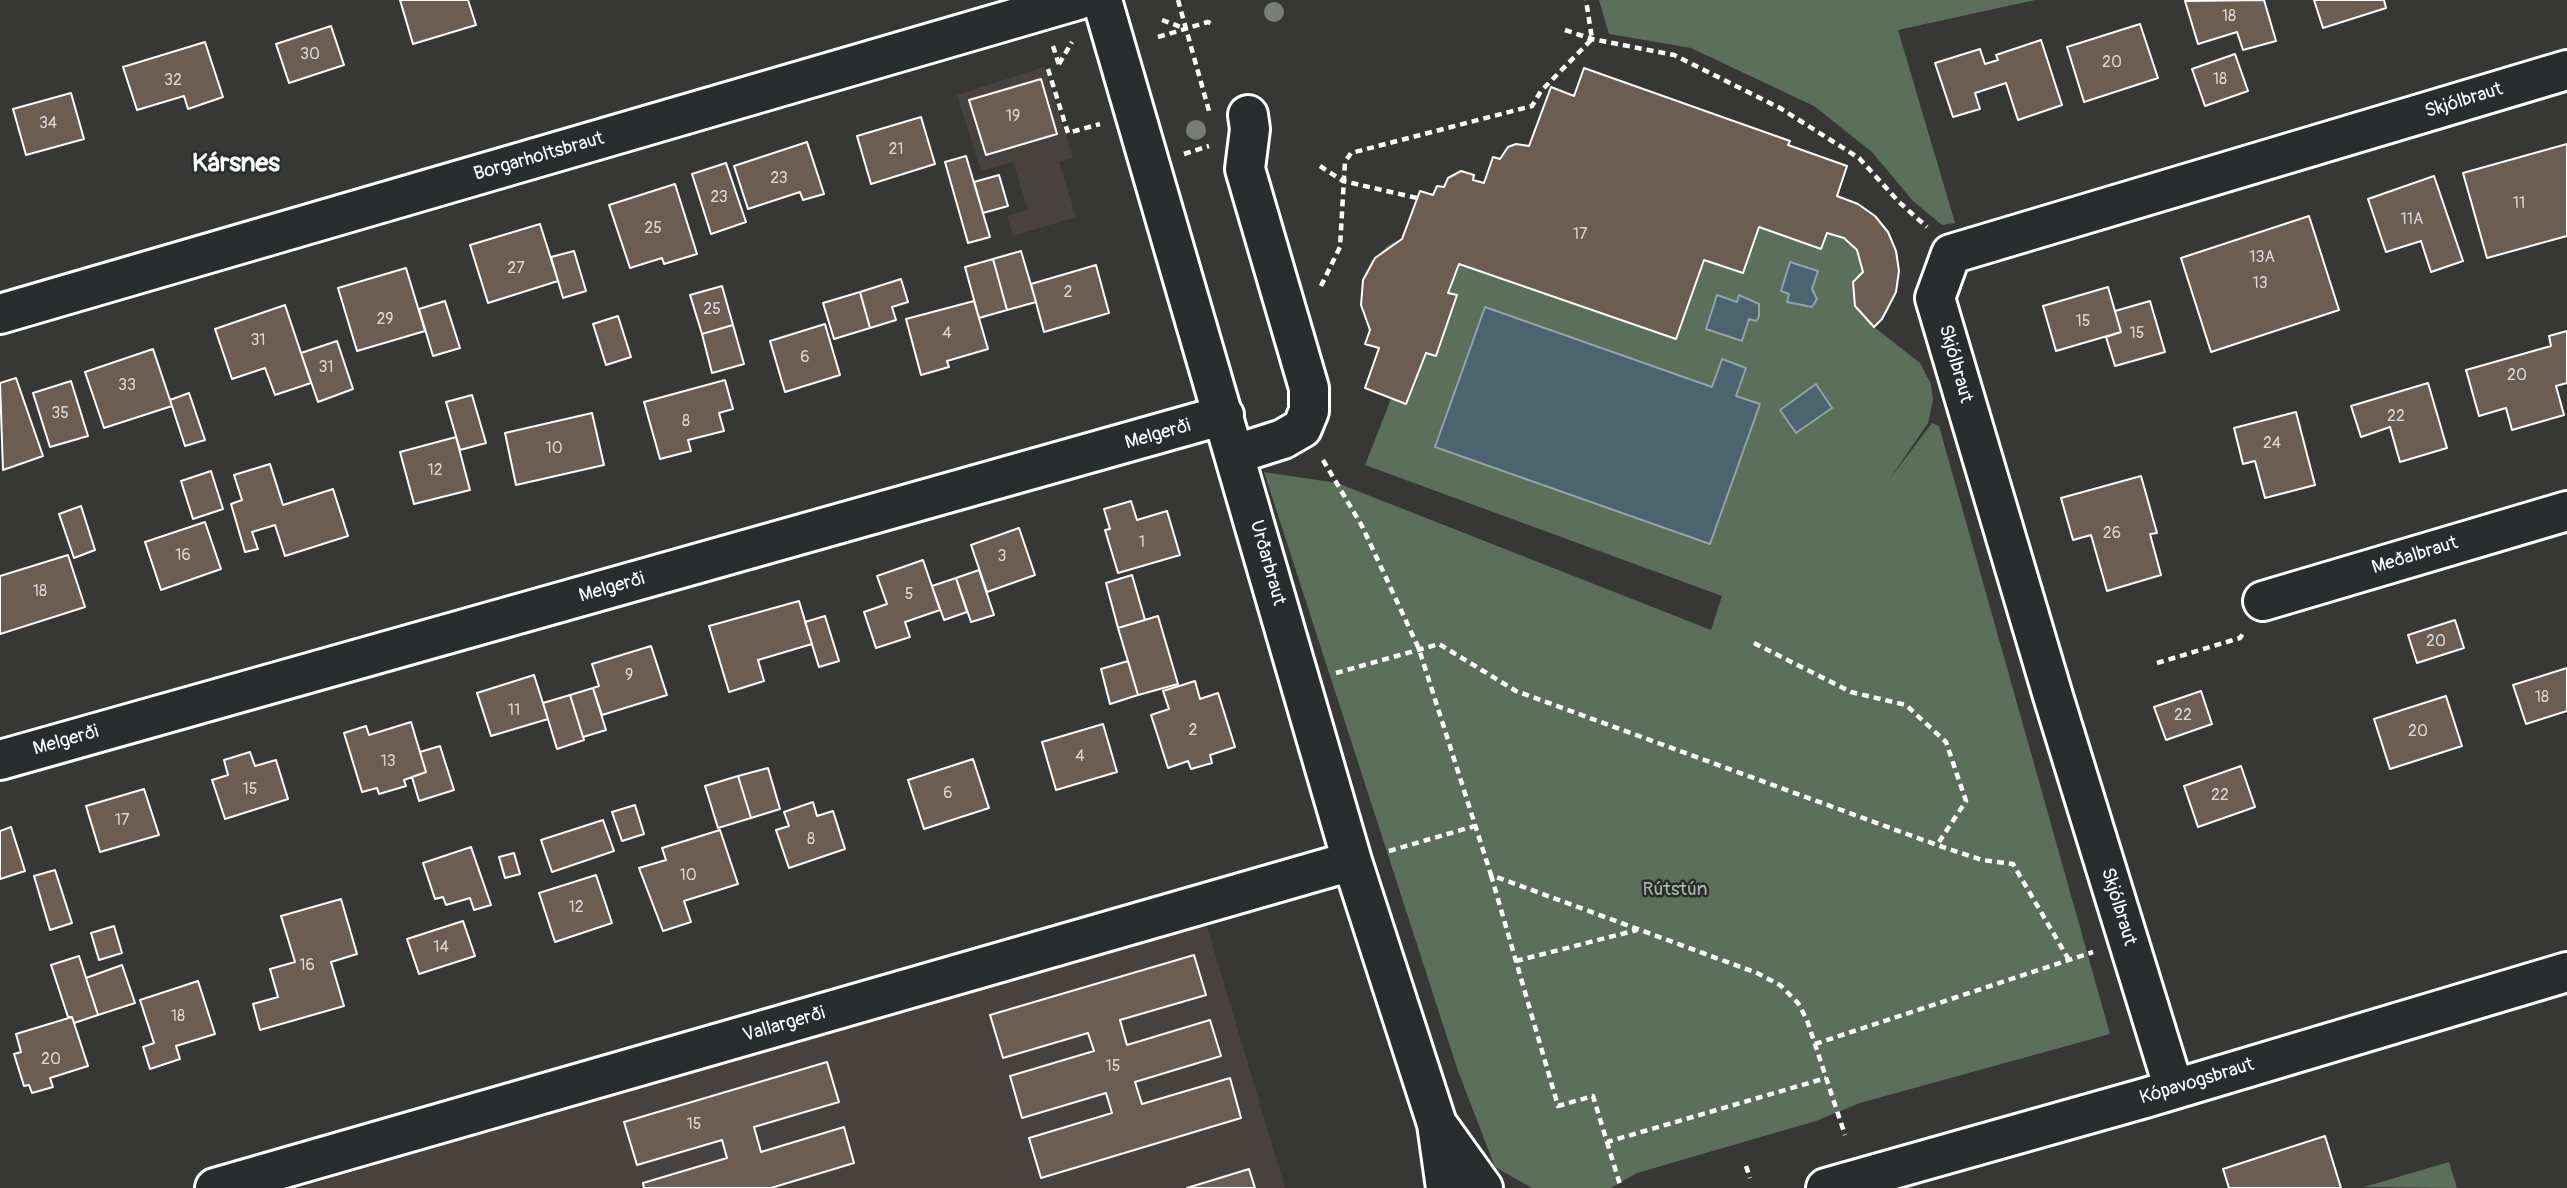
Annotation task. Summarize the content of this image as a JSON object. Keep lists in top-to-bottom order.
{
  "streets": {
    "street": [
      "Skjólbraut",
      "Borgarholtsbraut",
      "Melgerði",
      "Meðalbraut",
      "Urðarbraut",
      "Vallargerði",
      "Kópavogsbraut"
    ]
  },
  "crossings": [
    ["Skjólbraut", "Kópavogsbraut"],
    ["Melgerði", "Urðarbraut"],
    ["Urðarbraut", "Vallargerði"]
  ],
  "districts": ["Kársnes"],
  "parks": ["Rútstún"],
  "house_numbers": [
    "18",
    "30",
    "20",
    "18",
    "32",
    "19",
    "34",
    "21",
    "23",
    "23",
    "11",
    "11A",
    "25",
    "17",
    "13A",
    "27",
    "13",
    "2",
    "25",
    "29",
    "15",
    "4",
    "15",
    "31",
    "6",
    "31",
    "20",
    "33",
    "35",
    "22",
    "8",
    "24",
    "10",
    "12",
    "26",
    "1",
    "16",
    "3",
    "18",
    "5",
    "20",
    "9",
    "18",
    "11",
    "22",
    "2",
    "20",
    "4",
    "13",
    "15",
    "6",
    "22",
    "17",
    "8",
    "10",
    "12",
    "14",
    "16",
    "18",
    "20",
    "15",
    "15"
  ]
}
